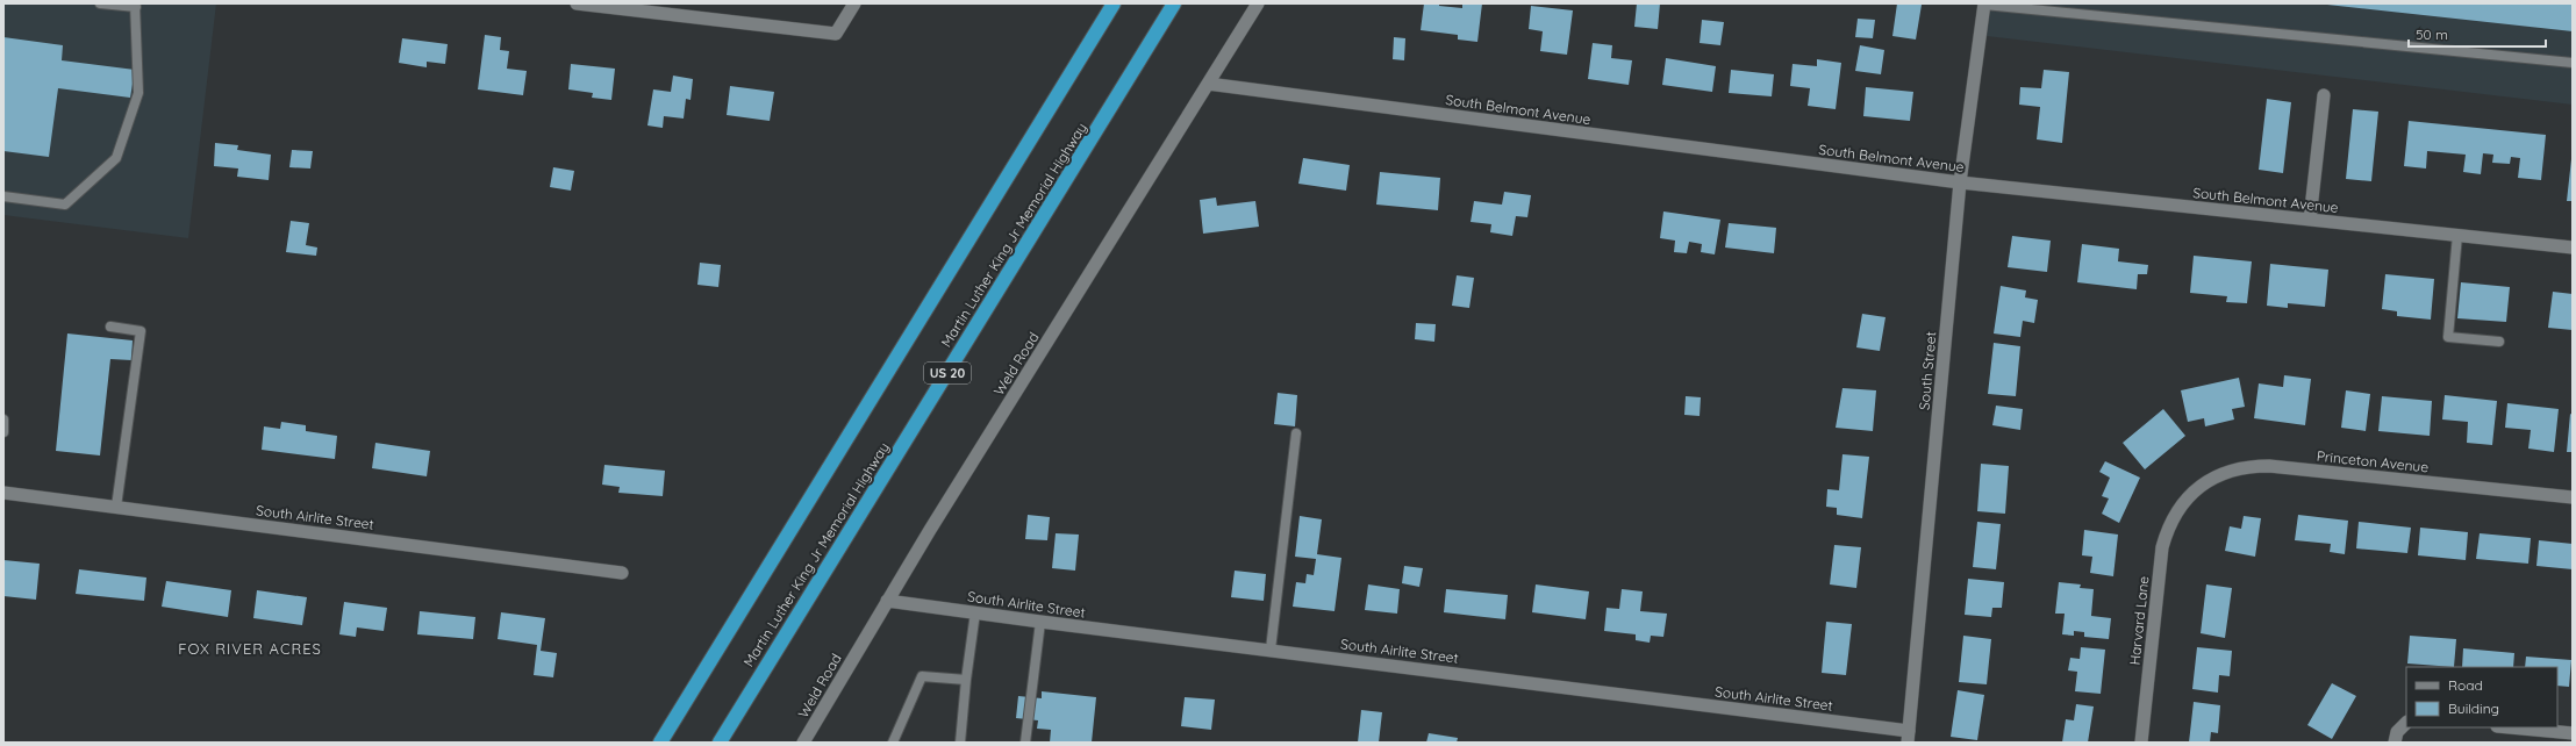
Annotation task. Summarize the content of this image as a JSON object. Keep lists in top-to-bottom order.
{
  "streets": {
    "highway": ["Martin Luther King Jr Memorial Highway", "US 20"],
    "street": [
      "South Belmont Avenue",
      "Weld Road",
      "South Street",
      "Princeton Avenue",
      "South Airlite Street",
      "Harvard Lane"
    ]
  },
  "crossings": [
    ["South Belmont Avenue", "Weld Road"],
    ["South Belmont Avenue", "South Street"],
    ["Weld Road", "South Airlite Street"],
    ["South Street", "South Airlite Street"],
    ["Princeton Avenue", "Harvard Lane"]
  ],
  "districts": ["FOX RIVER ACRES"],
  "legend": ["Road", "Building"],
  "scale_bar": "50 m"
}
